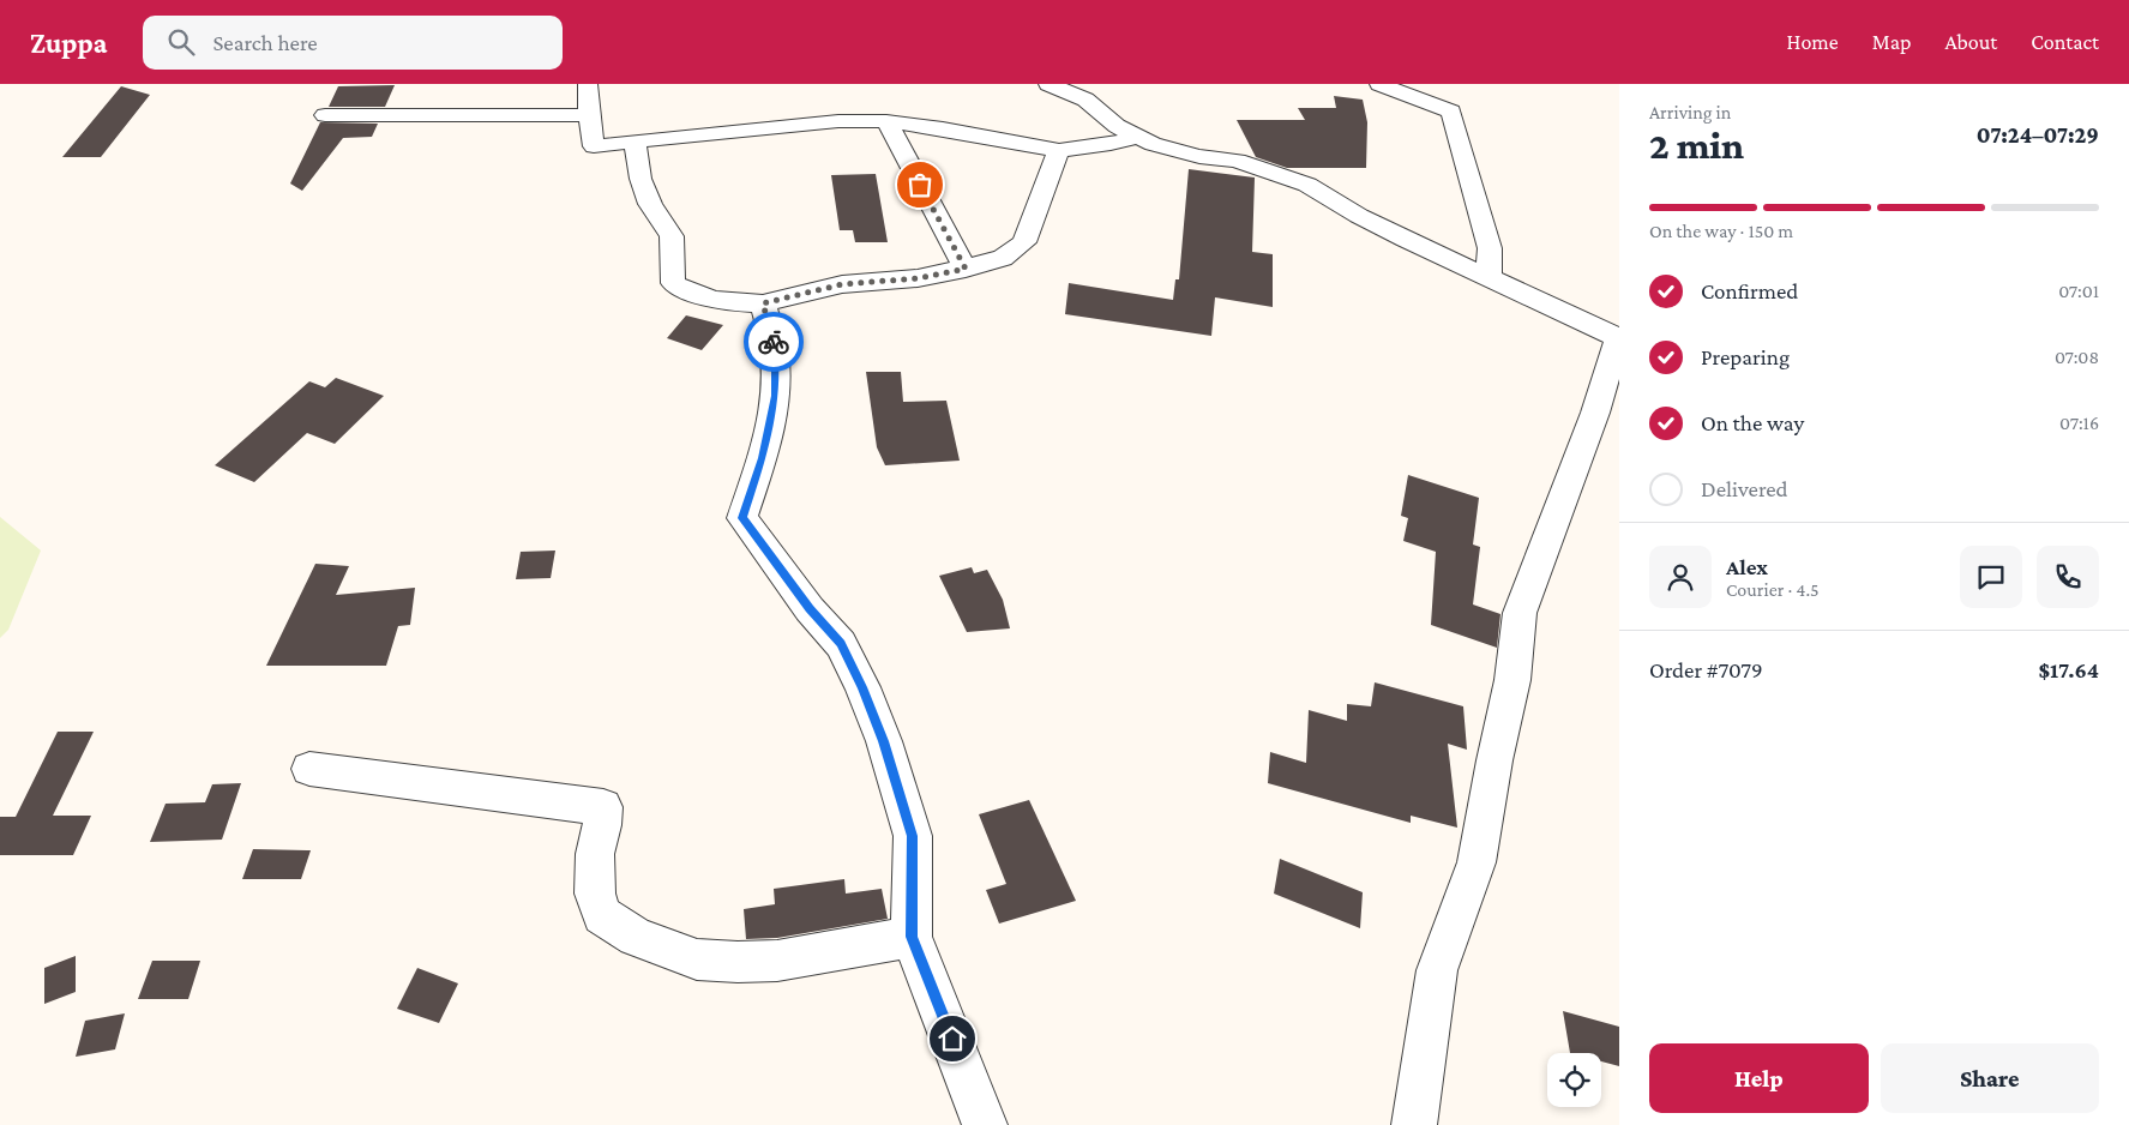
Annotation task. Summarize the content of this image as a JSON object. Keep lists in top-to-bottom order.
{
  "page": {
    "header": "Zuppa",
    "search": "Search here",
    "nav": [
      "Home",
      "Map",
      "About",
      "Contact"
    ],
    "heading": ["2 min", "Arriving in", "07:24–07:29"],
    "panel": [
      "Alex",
      "Courier · 4.5",
      "Order #7079",
      "$17.64"
    ],
    "bar": "On the way · 150 m",
    "list": [
      ["Confirmed", "07:01"],
      ["Preparing", "07:08"],
      ["On the way", "07:16"],
      "Delivered"
    ],
    "buttons": ["Help", "Share"]
  }
}
